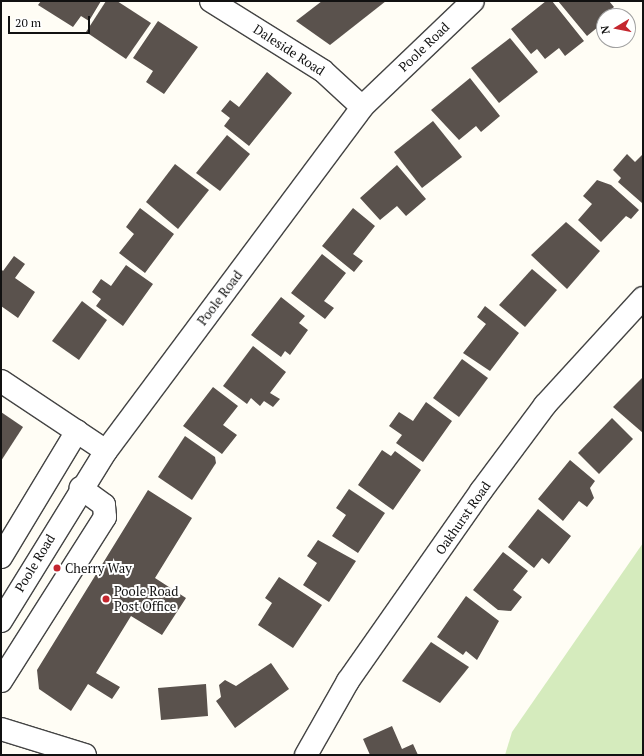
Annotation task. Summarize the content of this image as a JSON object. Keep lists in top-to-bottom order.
{
  "streets": {
    "street": ["Poole Road", "Daleside Road", "Oakhurst Road"]
  },
  "crossings": [
    ["Poole Road", "Daleside Road"]
  ],
  "places": ["Cherry Way", "Poole Road Post Office"],
  "scale_bar": "20 m",
  "north": "left"
}
